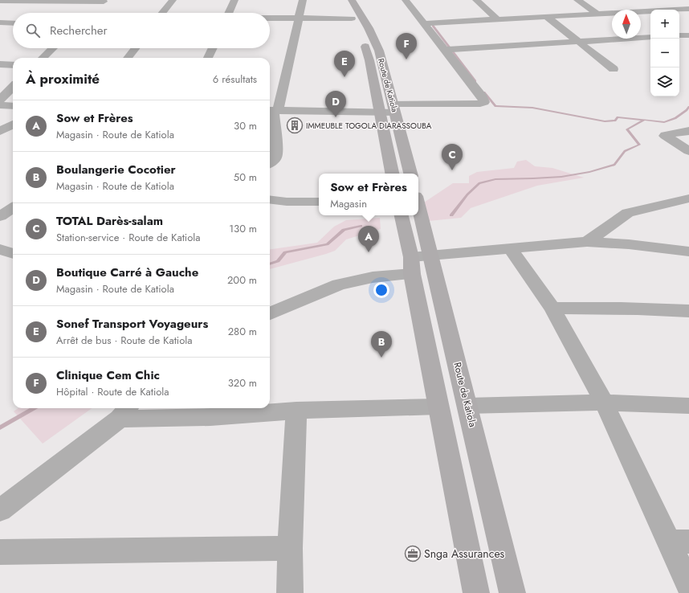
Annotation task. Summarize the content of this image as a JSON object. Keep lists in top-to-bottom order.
{
  "streets": {
    "highway": ["Route de Katiola"]
  },
  "places": {
    "building": ["IMMEUBLE TOGOLA DIARASSOUBA"],
    "office": ["Snga Assurances"]
  },
  "north": "top",
  "page": {
    "map_buttons": ["+", "−"],
    "search": "Rechercher",
    "pins": [
      "F",
      "E",
      "D",
      "C",
      "A",
      "B"
    ],
    "heading": ["À proximité", "6 résultats"],
    "list": [
      {
        "mark": "A",
        "name": "Sow et Frères",
        "note": "Magasin · Route de Katiola",
        "value": "30 m"
      },
      {
        "mark": "B",
        "name": "Boulangerie Cocotier",
        "note": "Magasin · Route de Katiola",
        "value": "50 m"
      },
      {
        "mark": "C",
        "name": "TOTAL Darès-salam",
        "note": "Station-service · Route de Katiola",
        "value": "130 m"
      },
      {
        "mark": "D",
        "name": "Boutique Carré à Gauche",
        "note": "Magasin · Route de Katiola",
        "value": "200 m"
      },
      {
        "mark": "E",
        "name": "Sonef Transport Voyageurs",
        "note": "Arrêt de bus · Route de Katiola",
        "value": "280 m"
      },
      {
        "mark": "F",
        "name": "Clinique Cem Chic",
        "note": "Hôpital · Route de Katiola",
        "value": "320 m"
      }
    ],
    "popup": ["Sow et Frères", "Magasin"]
  }
}
